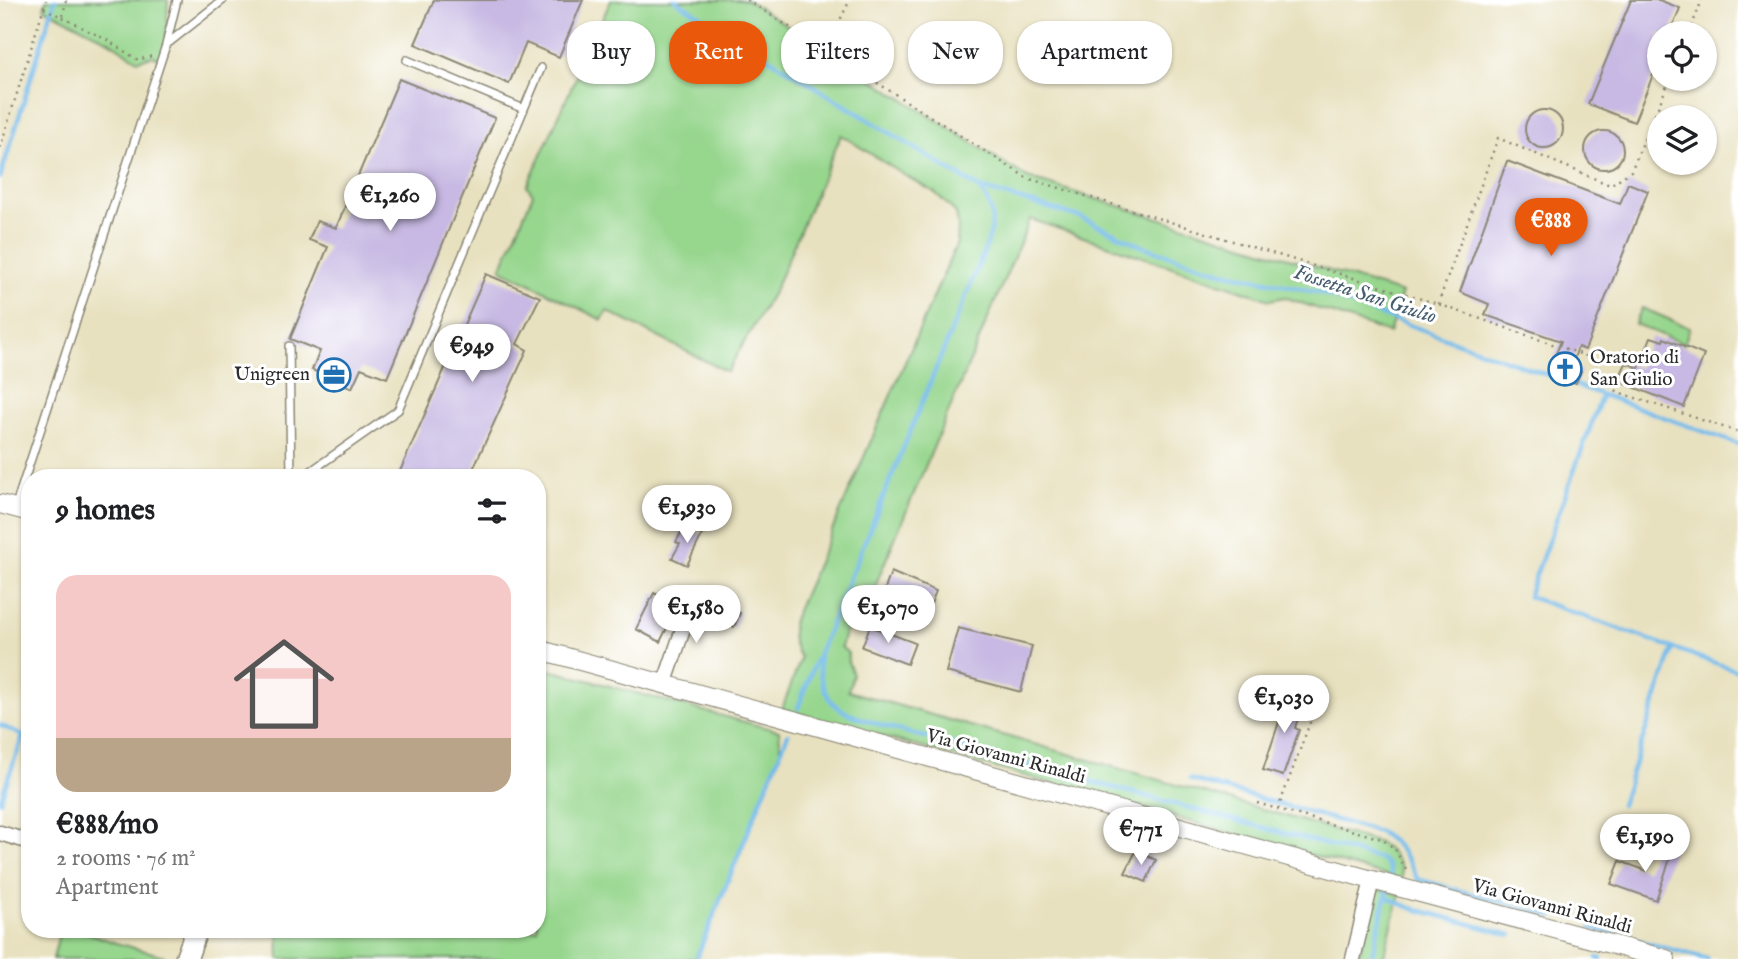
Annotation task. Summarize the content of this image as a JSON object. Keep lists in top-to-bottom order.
{
  "streets": {
    "street": ["Via Giovanni Rinaldi"]
  },
  "water": ["Fossetta San Giulio"],
  "places": {
    "church": ["Oratorio di San Giulio"],
    "office": ["Unigreen"]
  },
  "page": {
    "chip": [
      "Buy",
      "Rent",
      "Filters",
      "New",
      "Apartment"
    ],
    "price": [
      "€1,260",
      "€888",
      "€949",
      "€1,930",
      "€1,580",
      "€1,070",
      "€1,030",
      "€771",
      "€1,190"
    ],
    "heading": "9 homes",
    "list": [
      {
        "name": "€888/mo",
        "note": "2 rooms · 76 m² · Apartment"
      }
    ]
  }
}
